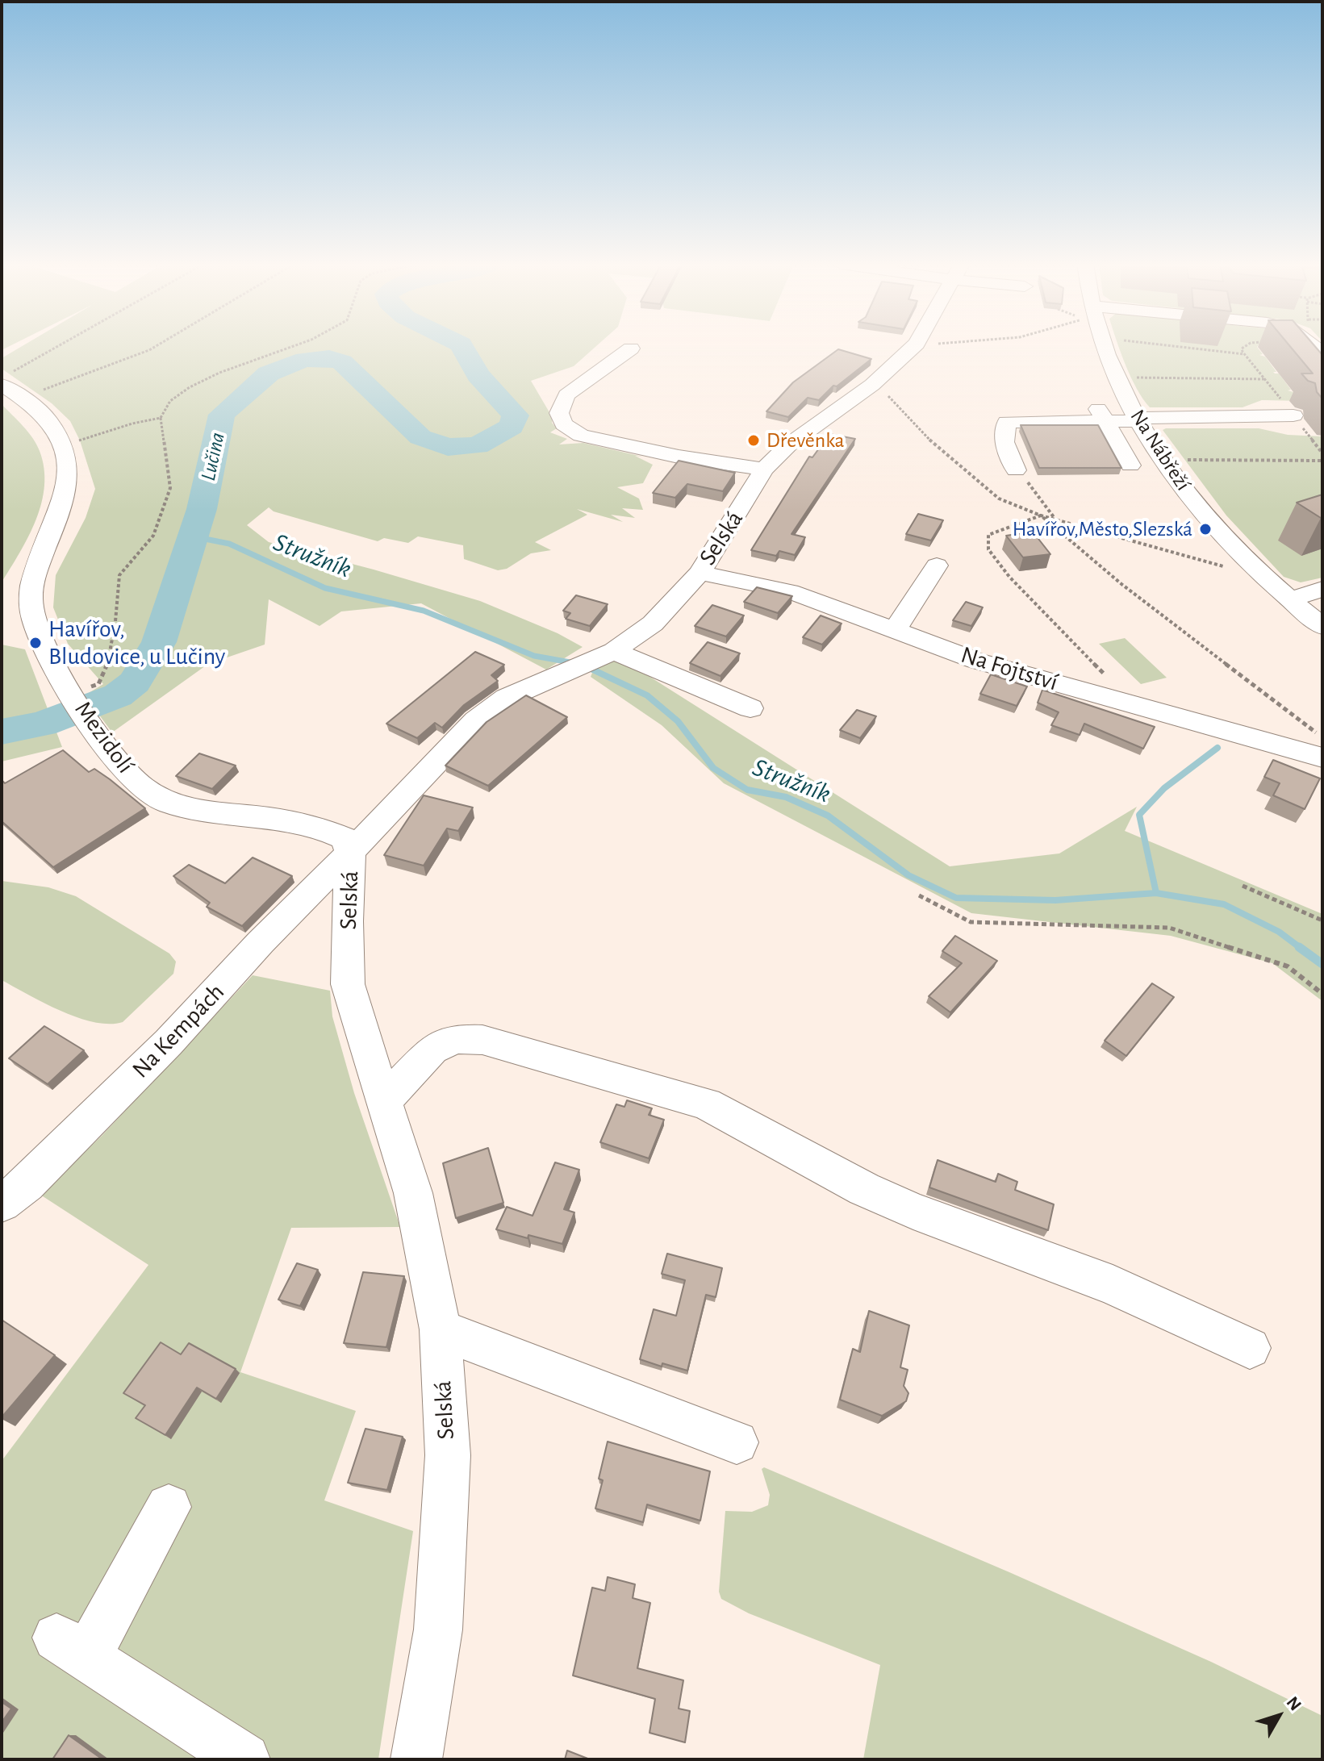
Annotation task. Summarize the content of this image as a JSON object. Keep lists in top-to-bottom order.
{
  "streets": {
    "street": [
      "Na Nábřeží",
      "Selská",
      "Na Fojtství",
      "Mezidolí",
      "Na Kempách"
    ]
  },
  "crossings": [
    ["Selská", "Na Fojtství"],
    ["Selská", "Mezidolí"],
    ["Selská", "Na Kempách"],
    ["Mezidolí", "Na Kempách"]
  ],
  "water": ["Lučina", "Stružník"],
  "places": ["Dřevěnka", "Havířov,Město,Slezská", "Havířov, Bludovice, u Lučiny"],
  "north": "top right"
}
